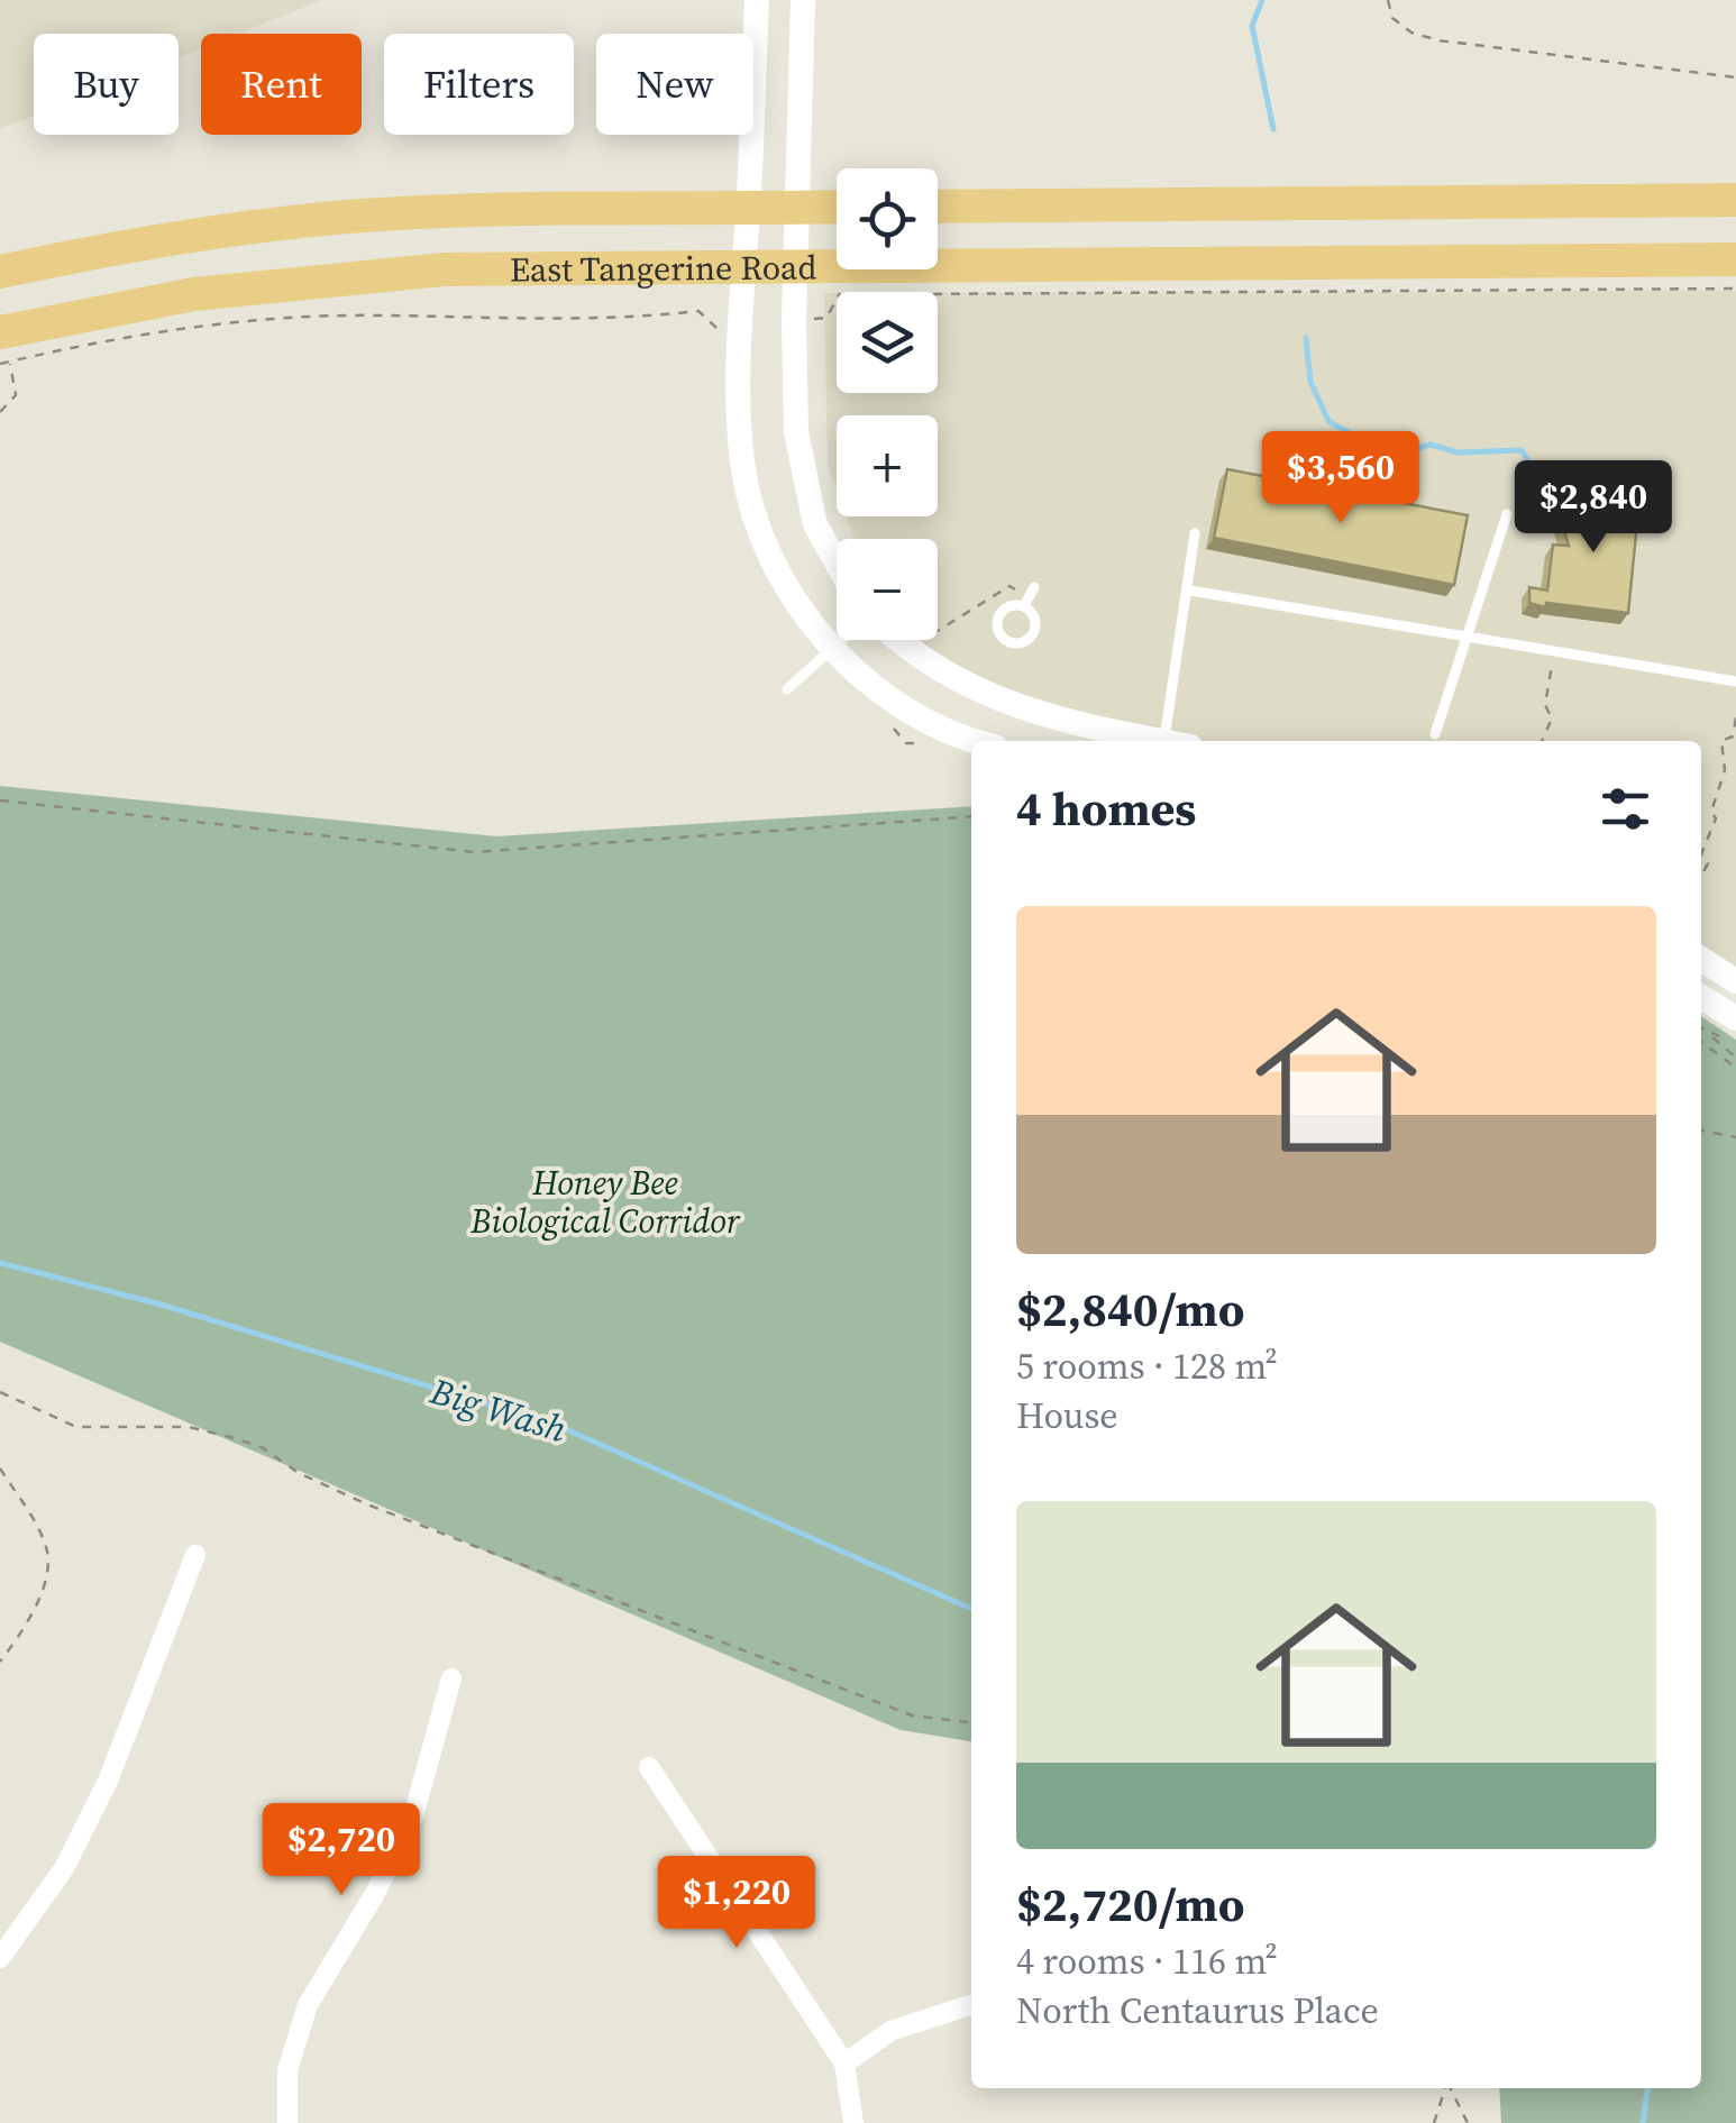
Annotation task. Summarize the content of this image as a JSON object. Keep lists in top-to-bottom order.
{
  "streets": {
    "main road": ["East Tangerine Road"]
  },
  "water": ["Big Wash"],
  "parks": ["Honey Bee Biological Corridor"],
  "page": {
    "chip": [
      "Buy",
      "Rent",
      "Filters",
      "New"
    ],
    "map_buttons": ["+", "−"],
    "price": [
      "$3,560",
      "$2,840",
      "$2,720",
      "$1,220"
    ],
    "heading": "4 homes",
    "list": [
      {
        "name": "$2,840/mo",
        "note": "5 rooms · 128 m² · House"
      },
      {
        "name": "$2,720/mo",
        "note": "4 rooms · 116 m² · North Centaurus Place"
      }
    ]
  }
}
